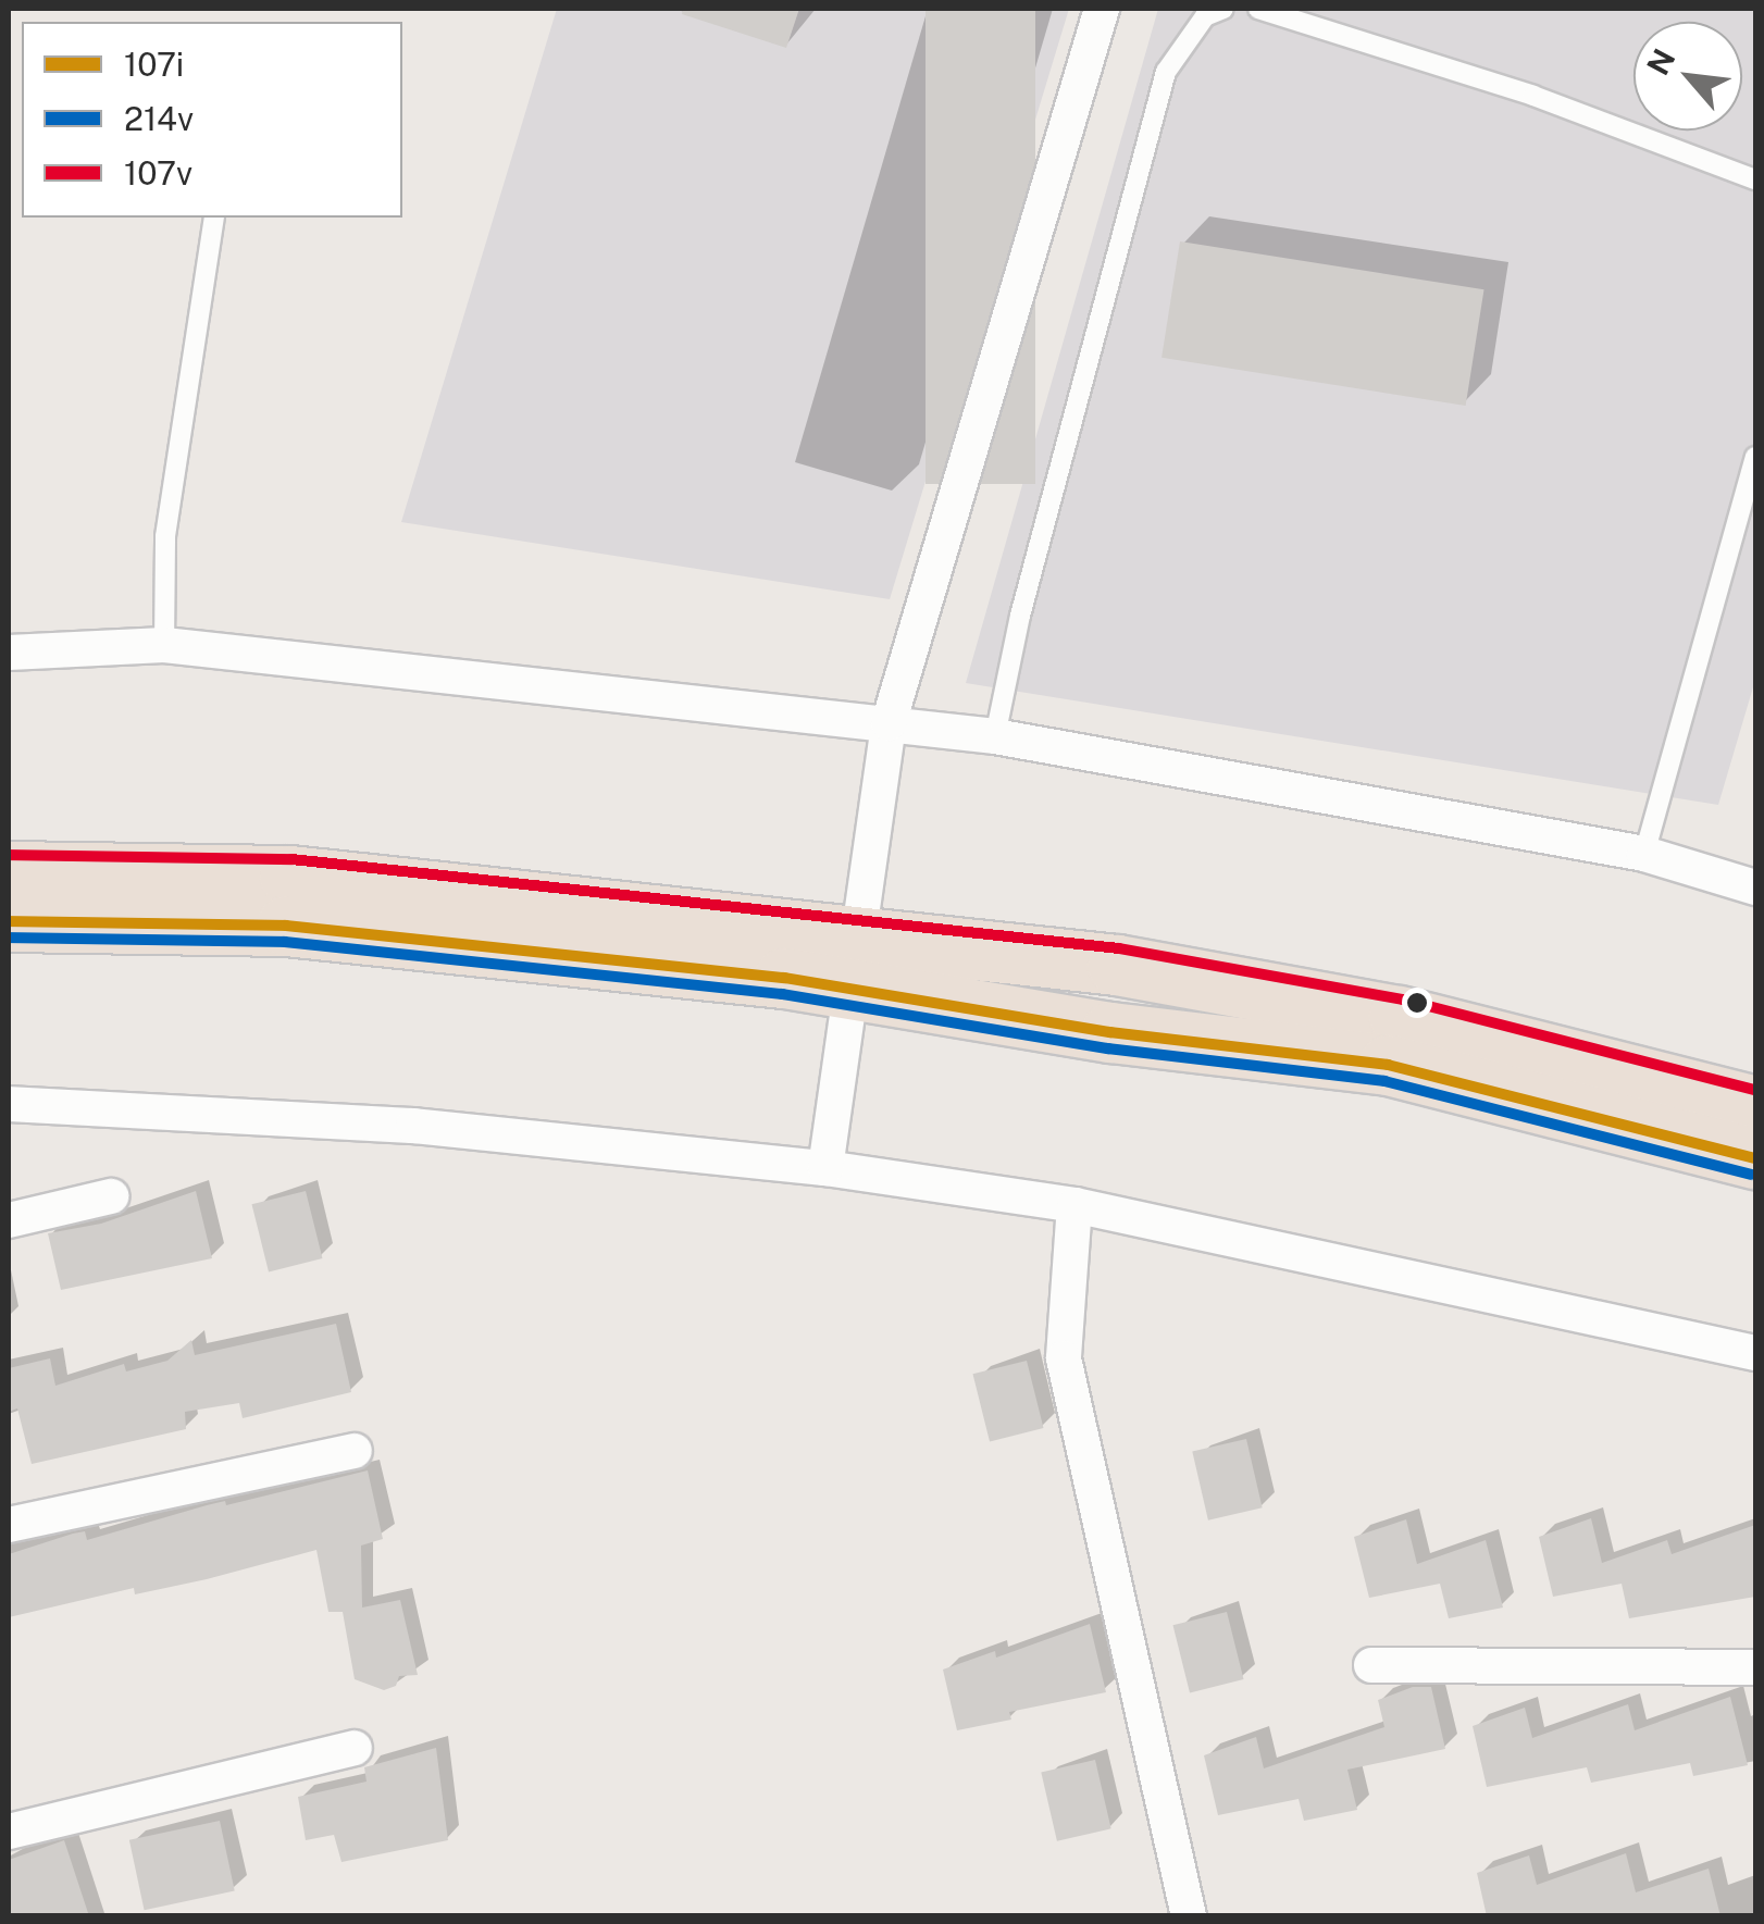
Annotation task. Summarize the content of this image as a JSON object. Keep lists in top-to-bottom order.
{
  "lines": ["transit line 107v", "transit line 107i", "transit line 214v"],
  "legend": ["107i", "214v", "107v"],
  "north": "top left"
}
